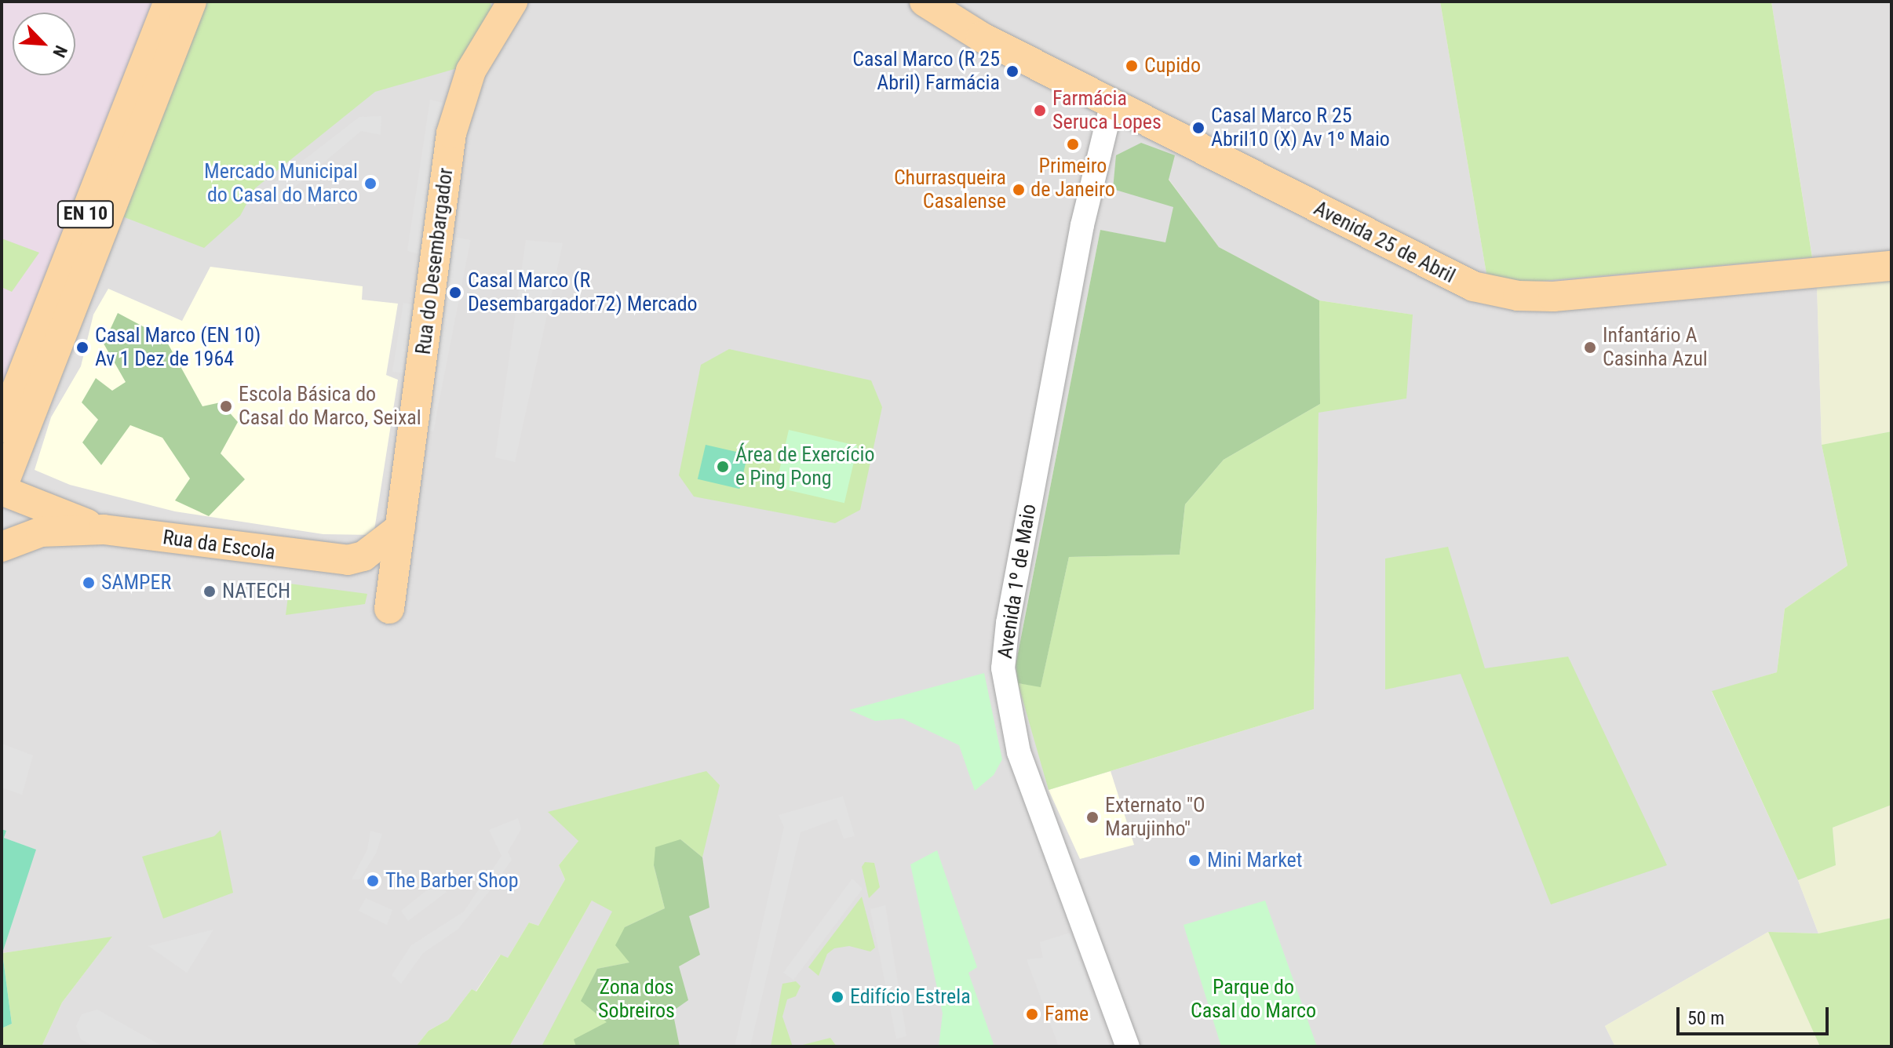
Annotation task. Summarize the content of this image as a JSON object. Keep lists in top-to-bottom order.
{
  "streets": {
    "main road": [
      "EN 10",
      "Avenida 25 de Abril",
      "Rua do Desembargador",
      "Rua da Escola"
    ],
    "street": ["Avenida 1º de Maio"]
  },
  "crossings": [
    ["EN 10", "Rua da Escola"],
    ["Avenida 25 de Abril", "Avenida 1º de Maio"],
    ["Rua do Desembargador", "Rua da Escola"]
  ],
  "parks": ["Zona dos Sobreiros", "Parque do Casal do Marco"],
  "places": [
    "Cupido",
    "Casal Marco (R 25 Abril) Farmácia",
    "Farmácia Seruca Lopes",
    "Casal Marco R 25 Abril10 (X) Av 1º Maio",
    "Primeiro de Janeiro",
    "Mercado Municipal do Casal do Marco",
    "Churrasqueira Casalense",
    "Casal Marco (R Desembargador72) Mercado",
    "Casal Marco (EN 10) Av 1 Dez de 1964",
    "Infantário A Casinha Azul",
    "Escola Básica do Casal do Marco, Seixal",
    "Área de Exercício e Ping Pong",
    "SAMPER",
    "NATECH",
    "Externato \"O Marujinho\"",
    "Mini Market",
    "The Barber Shop",
    "Edifício Estrela",
    "Fame"
  ],
  "scale_bar": "50 m",
  "north": "bottom right"
}
